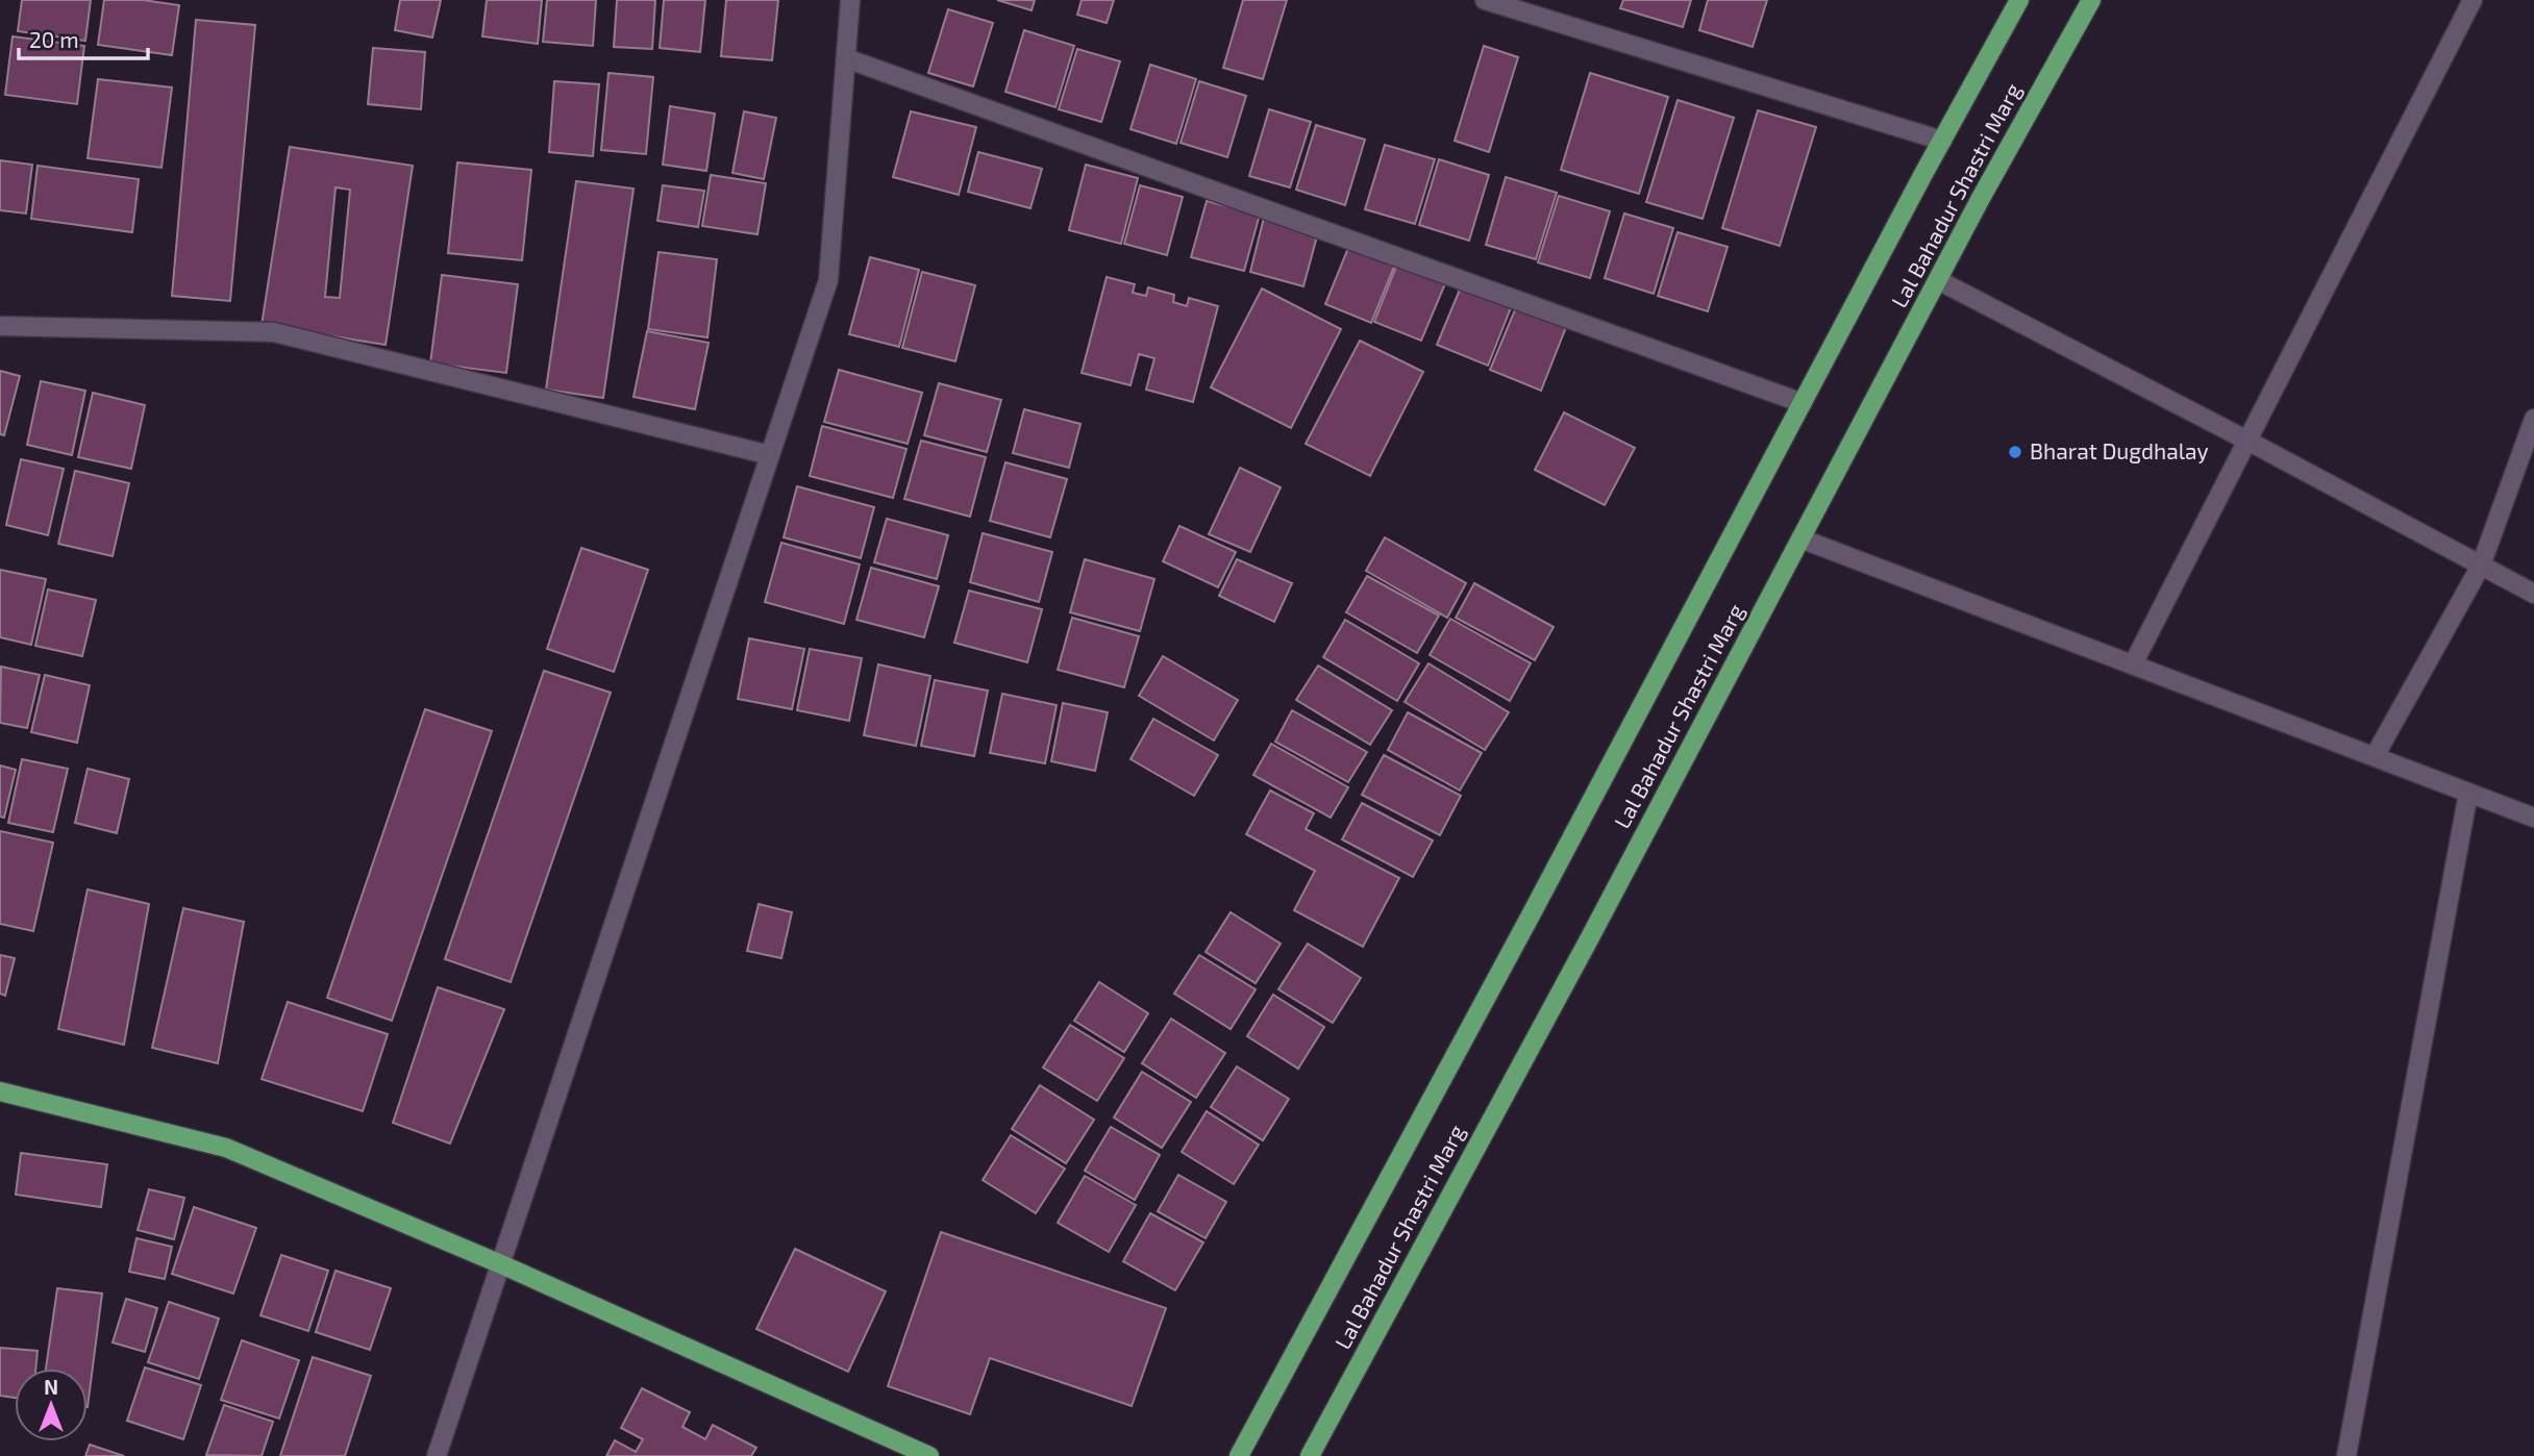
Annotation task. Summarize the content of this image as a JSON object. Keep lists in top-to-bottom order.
{
  "streets": {
    "main road": ["Lal Bahadur Shastri Marg"]
  },
  "places": ["Bharat Dugdhalay"],
  "scale_bar": "20 m",
  "north": "top"
}
